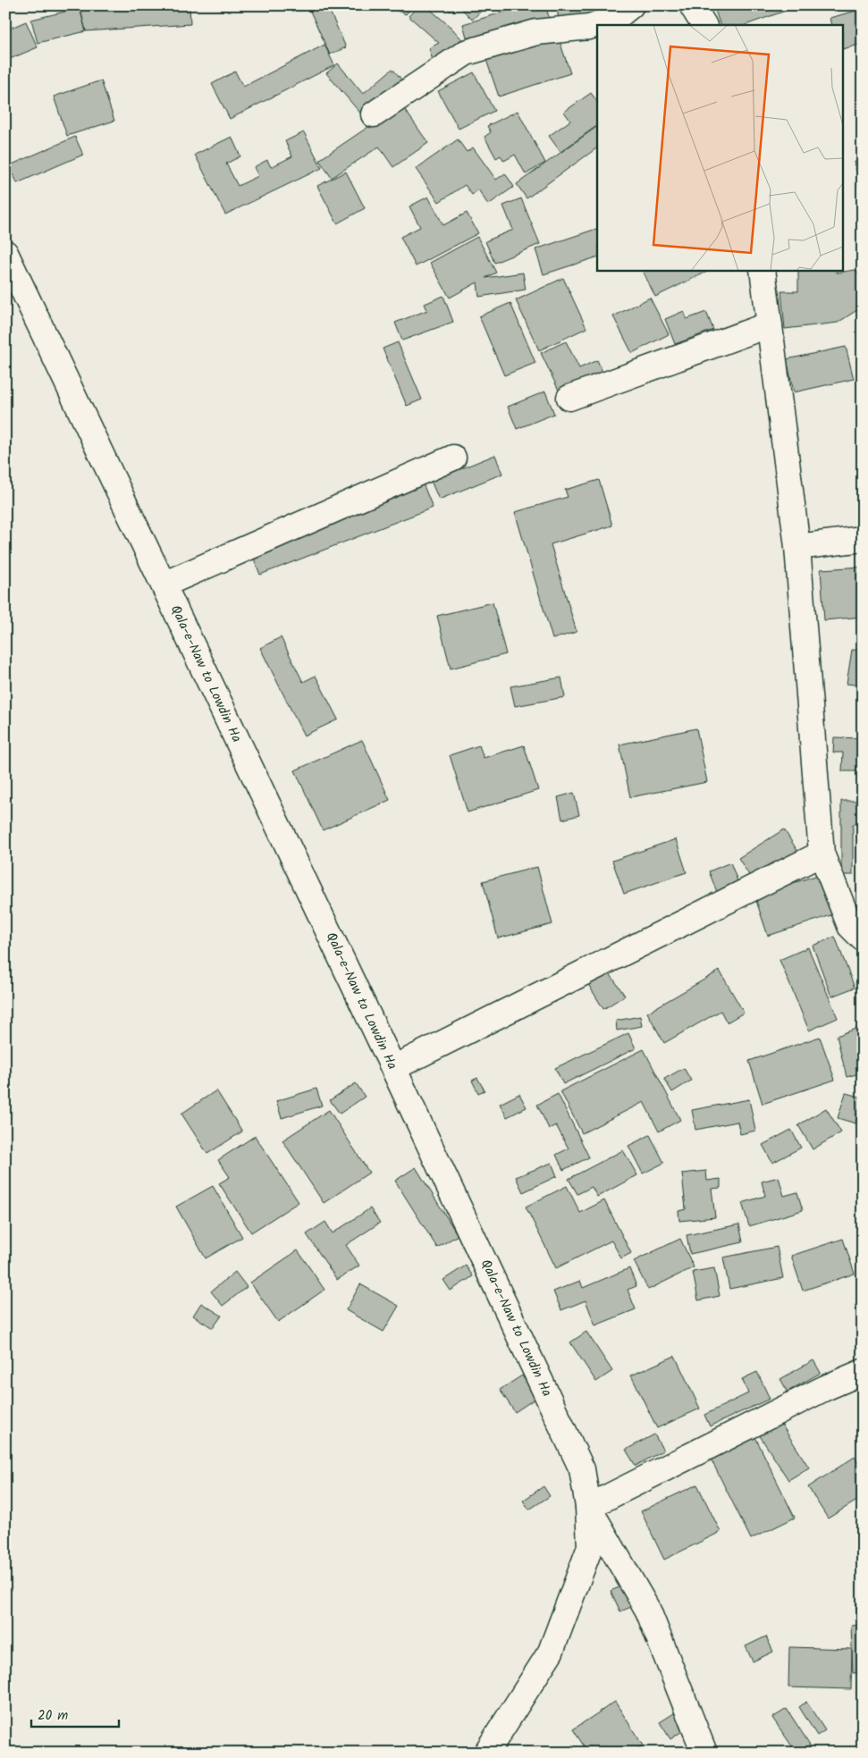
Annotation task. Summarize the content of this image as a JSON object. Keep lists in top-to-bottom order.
{
  "streets": {
    "street": ["Qala-e-Naw to Lowdin Ha"]
  },
  "scale_bar": "20 m"
}
